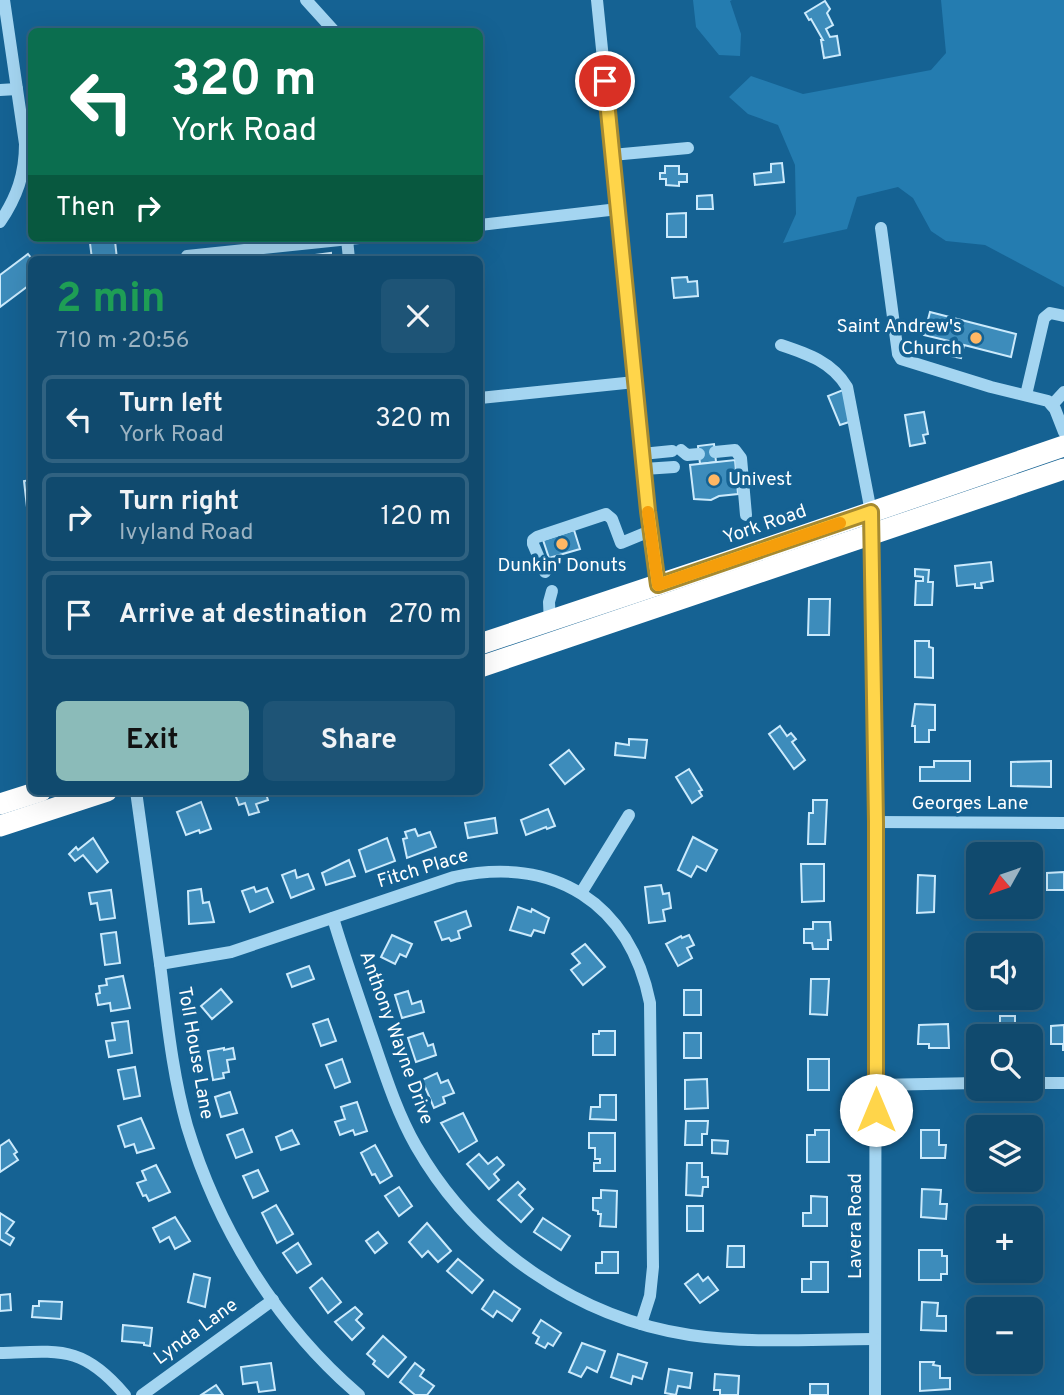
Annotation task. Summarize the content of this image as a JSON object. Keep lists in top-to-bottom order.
{
  "streets": {
    "highway": ["York Road"],
    "street": [
      "Georges Lane",
      "Fitch Place",
      "Anthony Wayne Drive",
      "Toll House Lane",
      "Lavera Road",
      "Lynda Lane"
    ]
  },
  "crossings": [
    ["York Road", "Lavera Road"],
    ["Georges Lane", "Lavera Road"],
    ["Fitch Place", "Anthony Wayne Drive"],
    ["Fitch Place", "Toll House Lane"],
    ["Anthony Wayne Drive", "Lavera Road"],
    ["Toll House Lane", "Lynda Lane"]
  ],
  "places": ["Saint Andrew's Church", "Univest", "Dunkin' Donuts"],
  "north": "bottom left",
  "page": {
    "turn": ["320 m", "York Road"],
    "then": "Then",
    "heading": ["2 min", "710 m · 20:56"],
    "list": [
      {
        "name": "Turn left",
        "note": "York Road",
        "value": "320 m"
      },
      {
        "name": "Turn right",
        "note": "Ivyland Road",
        "value": "120 m"
      },
      {
        "name": "Arrive at destination",
        "value": "270 m"
      }
    ],
    "buttons": ["Exit", "Share"],
    "map_buttons": ["+", "−"]
  }
}
